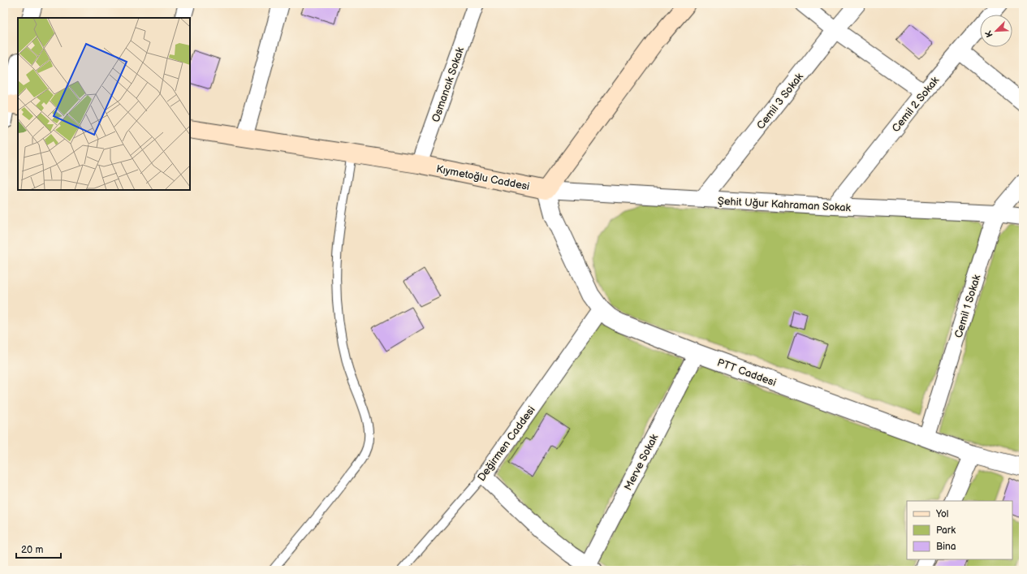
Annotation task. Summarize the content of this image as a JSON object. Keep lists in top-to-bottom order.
{
  "streets": {
    "main road": ["Kıymetoğlu Caddesi"],
    "street": [
      "Osmancık Sokak",
      "Cemil 3 Sokak",
      "Cemil 2 Sokak",
      "Şehit Uğur Kahraman Sokak",
      "Cemil 1 Sokak",
      "PTT Caddesi",
      "Değirmen Caddesi",
      "Merve Sokak"
    ]
  },
  "crossings": [
    ["Osmancık Sokak", "Kıymetoğlu Caddesi"],
    ["Cemil 3 Sokak", "Şehit Uğur Kahraman Sokak"],
    ["Cemil 2 Sokak", "Şehit Uğur Kahraman Sokak"],
    ["Kıymetoğlu Caddesi", "Şehit Uğur Kahraman Sokak"],
    ["Kıymetoğlu Caddesi", "PTT Caddesi"],
    ["Şehit Uğur Kahraman Sokak", "Cemil 1 Sokak"],
    ["Şehit Uğur Kahraman Sokak", "PTT Caddesi"],
    ["Cemil 1 Sokak", "PTT Caddesi"],
    ["PTT Caddesi", "Değirmen Caddesi"],
    ["PTT Caddesi", "Merve Sokak"]
  ],
  "legend": ["Yol", "Park", "Bina"],
  "scale_bar": "20 m",
  "north": "bottom left"
}
